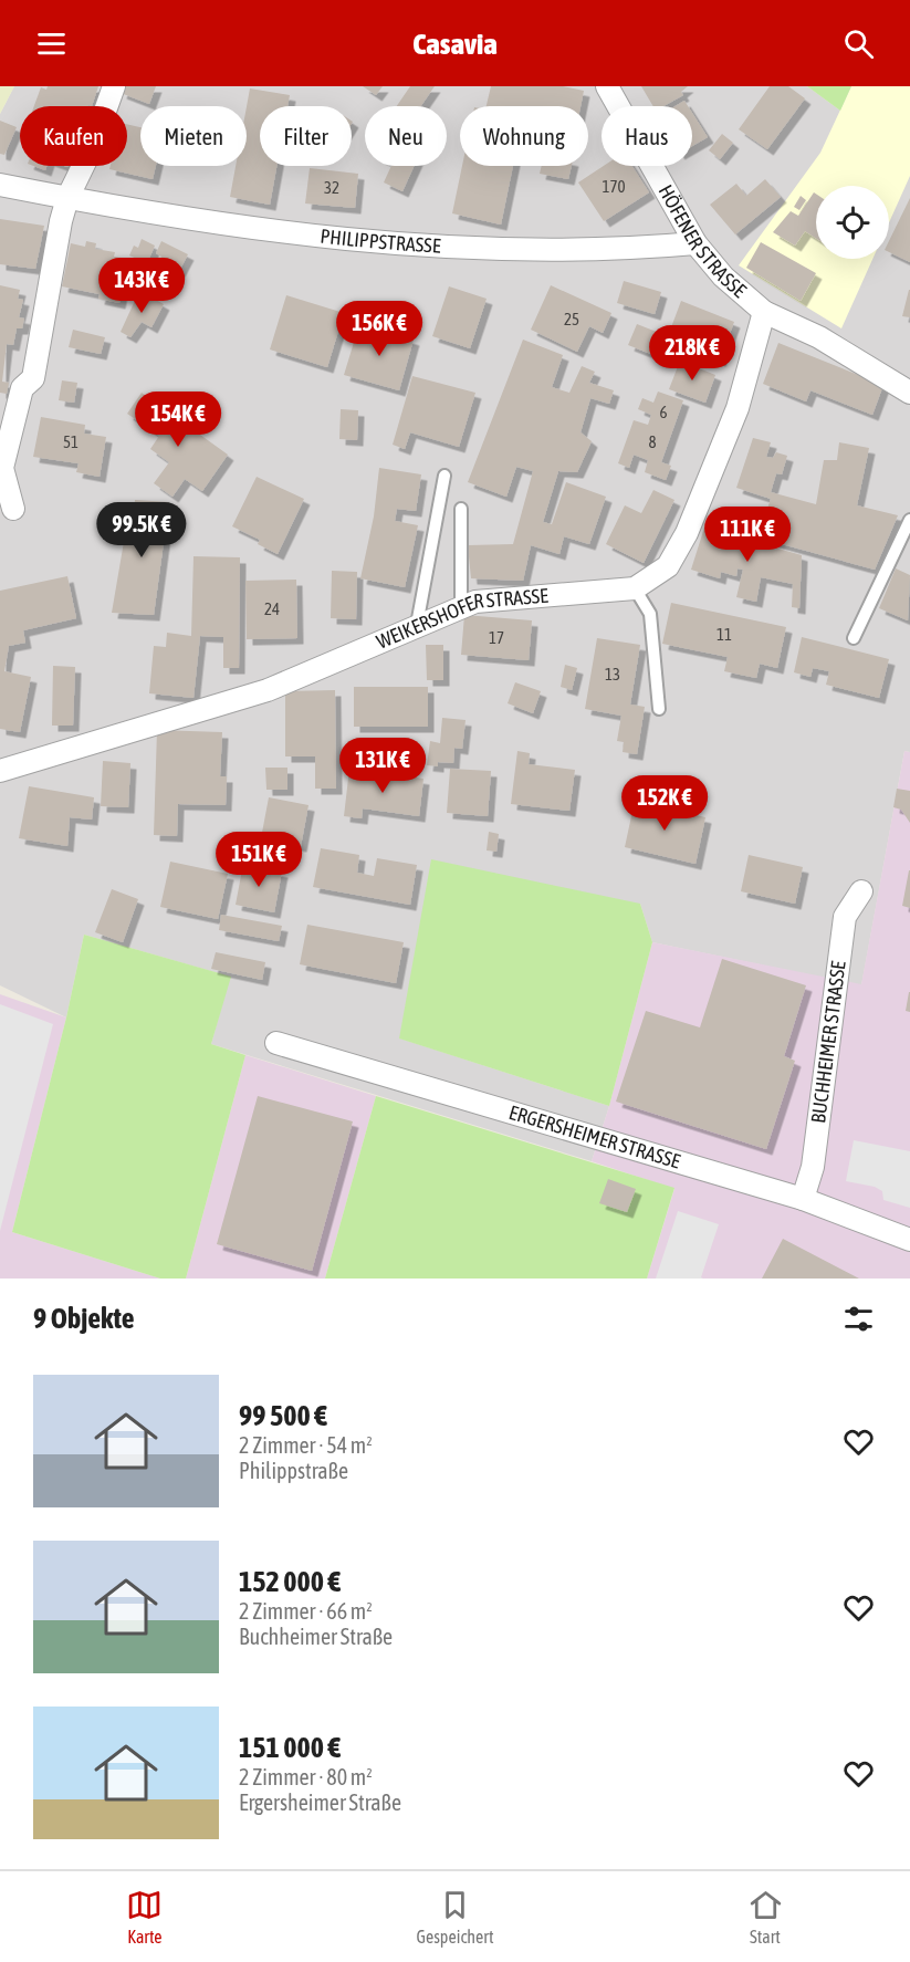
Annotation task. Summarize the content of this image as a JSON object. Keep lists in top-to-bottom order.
{
  "streets": {
    "street": [
      "HÖFENER STRASSE",
      "PHILIPPSTRASSE",
      "WEIKERSHOFER STRASSE",
      "BUCHHEIMER STRASSE",
      "ERGERSHEIMER STRASSE"
    ]
  },
  "crossings": [
    ["HÖFENER STRASSE", "PHILIPPSTRASSE"],
    ["HÖFENER STRASSE", "WEIKERSHOFER STRASSE"],
    ["BUCHHEIMER STRASSE", "ERGERSHEIMER STRASSE"]
  ],
  "house_numbers": [
    "170",
    "32",
    "25",
    "6",
    "51",
    "8",
    "24",
    "11",
    "17",
    "13"
  ],
  "page": {
    "header": "Casavia",
    "chip": [
      "Kaufen",
      "Mieten",
      "Filter",
      "Neu",
      "Wohnung",
      "Haus"
    ],
    "price": [
      "143K €",
      "156K €",
      "218K €",
      "154K €",
      "99.5K €",
      "111K €",
      "131K €",
      "152K €",
      "151K €"
    ],
    "heading": "9 Objekte",
    "list": [
      {
        "name": "99 500 €",
        "note": "2 Zimmer · 54 m² · Philippstraße"
      },
      {
        "name": "152 000 €",
        "note": "2 Zimmer · 66 m² · Buchheimer Straße"
      },
      {
        "name": "151 000 €",
        "note": "2 Zimmer · 80 m² · Ergersheimer Straße"
      }
    ],
    "tabs": ["Karte", "Gespeichert", "Start"]
  }
}
